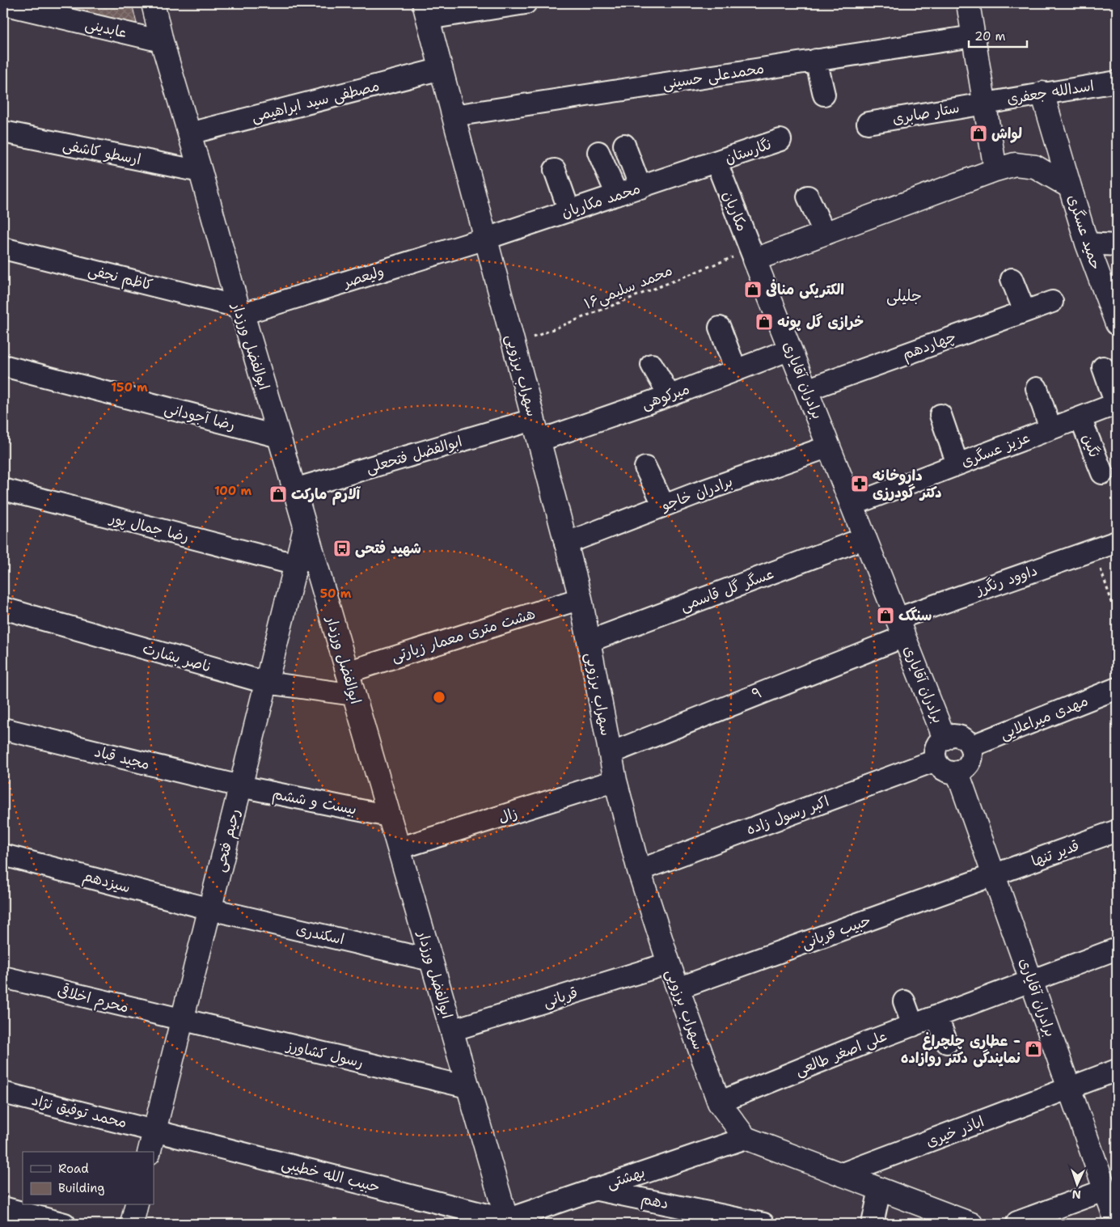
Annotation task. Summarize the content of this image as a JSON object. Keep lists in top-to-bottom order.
{
  "streets": {
    "street": [
      "عابدینی",
      "محمدعلی حسینی",
      "اسدالله جعفری",
      "مصطفی سید ابراهیمی",
      "ستار صابری",
      "نگارستان",
      "ارسطو کاشفی",
      "محمد مکاریان",
      "مکاریان",
      "حمید عسگری",
      "ولیعصر",
      "کاظم نجفی",
      "چهاردهم",
      "ابوالفضل ورزدار",
      "سهراب برزویی",
      "برادران آقایاری",
      "میرکوهی",
      "رضا آجودانی",
      "نگین",
      "عزیز عسگری",
      "ابوالفضل فتحعلی",
      "برادران خاجو",
      "رضا جمال پور",
      "داوود رنگرز",
      "عسگر گل قاسمی",
      "هشت متری معمار زیارتی",
      "ناصر بشارت",
      "۹",
      "مهدی میراعلایی",
      "مجید قباد",
      "بیست و ششم",
      "زال",
      "اکبر رسول زاده",
      "رحیم فتحی",
      "قدیر تنها",
      "سیزدهم",
      "حبیب قربانی",
      "اسکندری",
      "قربانی",
      "محرم اخلاقی",
      "علی اصغر طالعی",
      "رسول کشاورز",
      "محمد توفیق ‌نژاد",
      "اباذر خیری",
      "حبیب‌ الله خطیبی",
      "بهشتی",
      "دهم"
    ],
    "path": ["محمد سلیمی۱۶"]
  },
  "crossings": [
    ["عابدینی", "ابوالفضل ورزدار"],
    ["محمدعلی حسینی", "سهراب برزویی"],
    ["اسدالله جعفری", "ستار صابری"],
    ["اسدالله جعفری", "حمید عسگری"],
    ["مصطفی سید ابراهیمی", "ابوالفضل ورزدار"],
    ["مصطفی سید ابراهیمی", "سهراب برزویی"],
    ["نگارستان", "محمد مکاریان"],
    ["نگارستان", "مکاریان"],
    ["ارسطو کاشفی", "ابوالفضل ورزدار"],
    ["محمد مکاریان", "مکاریان"],
    ["محمد مکاریان", "ولیعصر"],
    ["محمد مکاریان", "سهراب برزویی"],
    ["مکاریان", "محمد سلیمی۱۶"],
    ["مکاریان", "برادران آقایاری"],
    ["ولیعصر", "کاظم نجفی"],
    ["ولیعصر", "ابوالفضل ورزدار"],
    ["ولیعصر", "سهراب برزویی"],
    ["کاظم نجفی", "ابوالفضل ورزدار"],
    ["محمد سلیمی۱۶", "سهراب برزویی"],
    ["محمد سلیمی۱۶", "برادران آقایاری"],
    ["چهاردهم", "برادران آقایاری"],
    ["ابوالفضل ورزدار", "رضا آجودانی"],
    ["ابوالفضل ورزدار", "ابوالفضل فتحعلی"],
    ["ابوالفضل ورزدار", "هشت متری معمار زیارتی"],
    ["ابوالفضل ورزدار", "ناصر بشارت"],
    ["ابوالفضل ورزدار", "بیست و ششم"],
    ["ابوالفضل ورزدار", "زال"],
    ["ابوالفضل ورزدار", "رحیم فتحی"],
    ["ابوالفضل ورزدار", "اسکندری"],
    ["ابوالفضل ورزدار", "قربانی"],
    ["ابوالفضل ورزدار", "رسول کشاورز"],
    ["ابوالفضل ورزدار", "حبیب‌ الله خطیبی"],
    ["ابوالفضل ورزدار", "بهشتی"],
    ["سهراب برزویی", "میرکوهی"],
    ["سهراب برزویی", "ابوالفضل فتحعلی"],
    ["سهراب برزویی", "برادران خاجو"],
    ["سهراب برزویی", "عسگر گل قاسمی"],
    ["سهراب برزویی", "هشت متری معمار زیارتی"],
    ["سهراب برزویی", "۹"],
    ["سهراب برزویی", "زال"],
    ["سهراب برزویی", "اکبر رسول زاده"],
    ["سهراب برزویی", "حبیب قربانی"],
    ["سهراب برزویی", "قربانی"],
    ["سهراب برزویی", "علی اصغر طالعی"],
    ["سهراب برزویی", "بهشتی"],
    ["برادران آقایاری", "میرکوهی"],
    ["برادران آقایاری", "عزیز عسگری"],
    ["برادران آقایاری", "برادران خاجو"],
    ["برادران آقایاری", "داوود رنگرز"],
    ["برادران آقایاری", "عسگر گل قاسمی"],
    ["برادران آقایاری", "۹"],
    ["برادران آقایاری", "مهدی میراعلایی"],
    ["برادران آقایاری", "اکبر رسول زاده"],
    ["برادران آقایاری", "قدیر تنها"],
    ["برادران آقایاری", "حبیب قربانی"],
    ["برادران آقایاری", "علی اصغر طالعی"],
    ["برادران آقایاری", "اباذر خیری"],
    ["نگین", "عزیز عسگری"],
    ["رضا جمال پور", "رحیم فتحی"],
    ["داوود رنگرز", "۹"],
    ["ناصر بشارت", "رحیم فتحی"],
    ["مهدی میراعلایی", "اکبر رسول زاده"],
    ["مجید قباد", "بیست و ششم"],
    ["مجید قباد", "رحیم فتحی"],
    ["بیست و ششم", "رحیم فتحی"],
    ["رحیم فتحی", "سیزدهم"],
    ["رحیم فتحی", "اسکندری"],
    ["رحیم فتحی", "محرم اخلاقی"],
    ["رحیم فتحی", "رسول کشاورز"],
    ["رحیم فتحی", "محمد توفیق ‌نژاد"],
    ["رحیم فتحی", "حبیب‌ الله خطیبی"],
    ["قدیر تنها", "حبیب قربانی"],
    ["سیزدهم", "اسکندری"],
    ["محرم اخلاقی", "رسول کشاورز"],
    ["محمد توفیق ‌نژاد", "حبیب‌ الله خطیبی"],
    ["حبیب‌ الله خطیبی", "بهشتی"],
    ["بهشتی", "دهم"]
  ],
  "districts": ["جلیلی"],
  "places": {
    "shop": [
      "لواش",
      "الکتریکی منافی",
      "خرازی گل پونه",
      "آلارم مارکت",
      "سنگک",
      "عطاری چلچراغ - نمایندگی دکتر روازاده"
    ],
    "pharmacy": ["داروخانه دکتر گودرزی"],
    "bus stop": ["شهید فتحی"]
  },
  "legend": ["Road", "Building"],
  "scale_bar": "20 m",
  "north": "bottom",
  "rings": ["150 m", "100 m", "50 m"]
}
